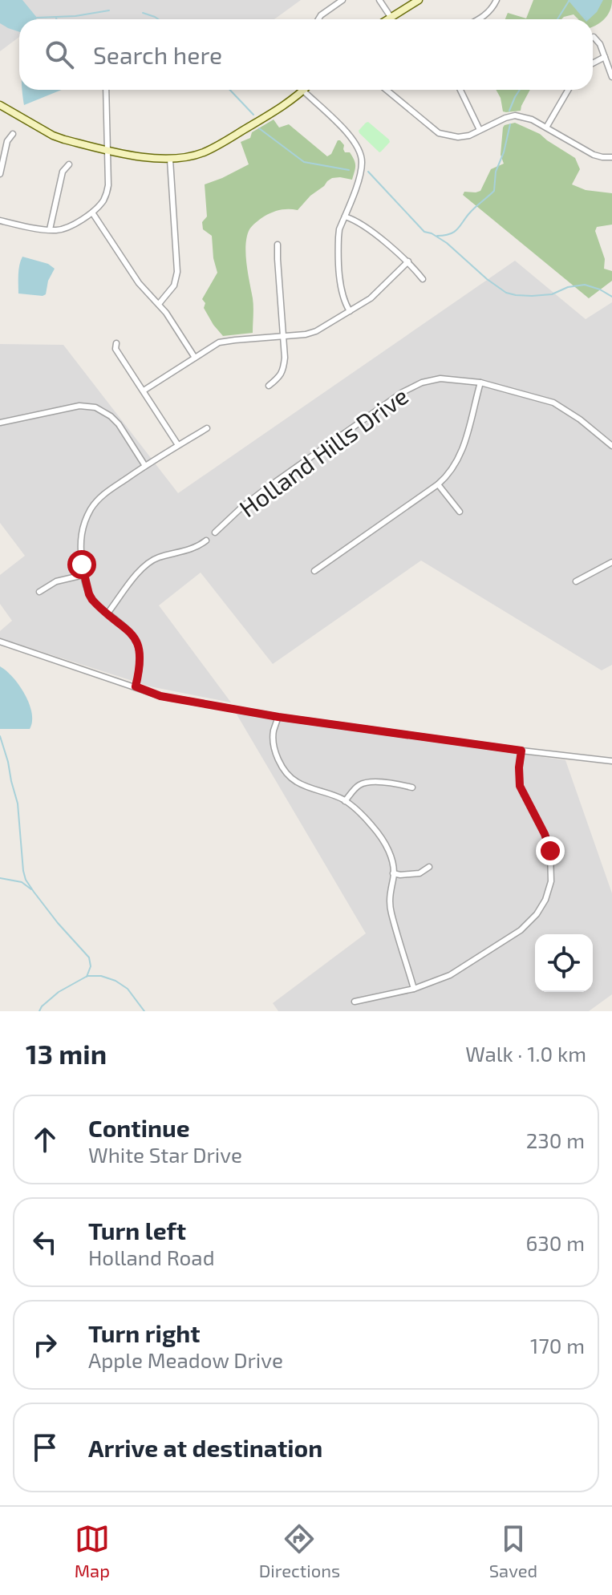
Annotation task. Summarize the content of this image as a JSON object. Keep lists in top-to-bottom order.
{
  "streets": {
    "street": ["Holland Hills Drive"]
  },
  "page": {
    "search": "Search here",
    "heading": ["13 min", "Walk · 1.0 km"],
    "list": [
      ["Continue", "White Star Drive", "230 m"],
      ["Turn left", "Holland Road", "630 m"],
      ["Turn right", "Apple Meadow Drive", "170 m"],
      "Arrive at destination"
    ],
    "nav": ["Map", "Directions", "Saved"]
  }
}
